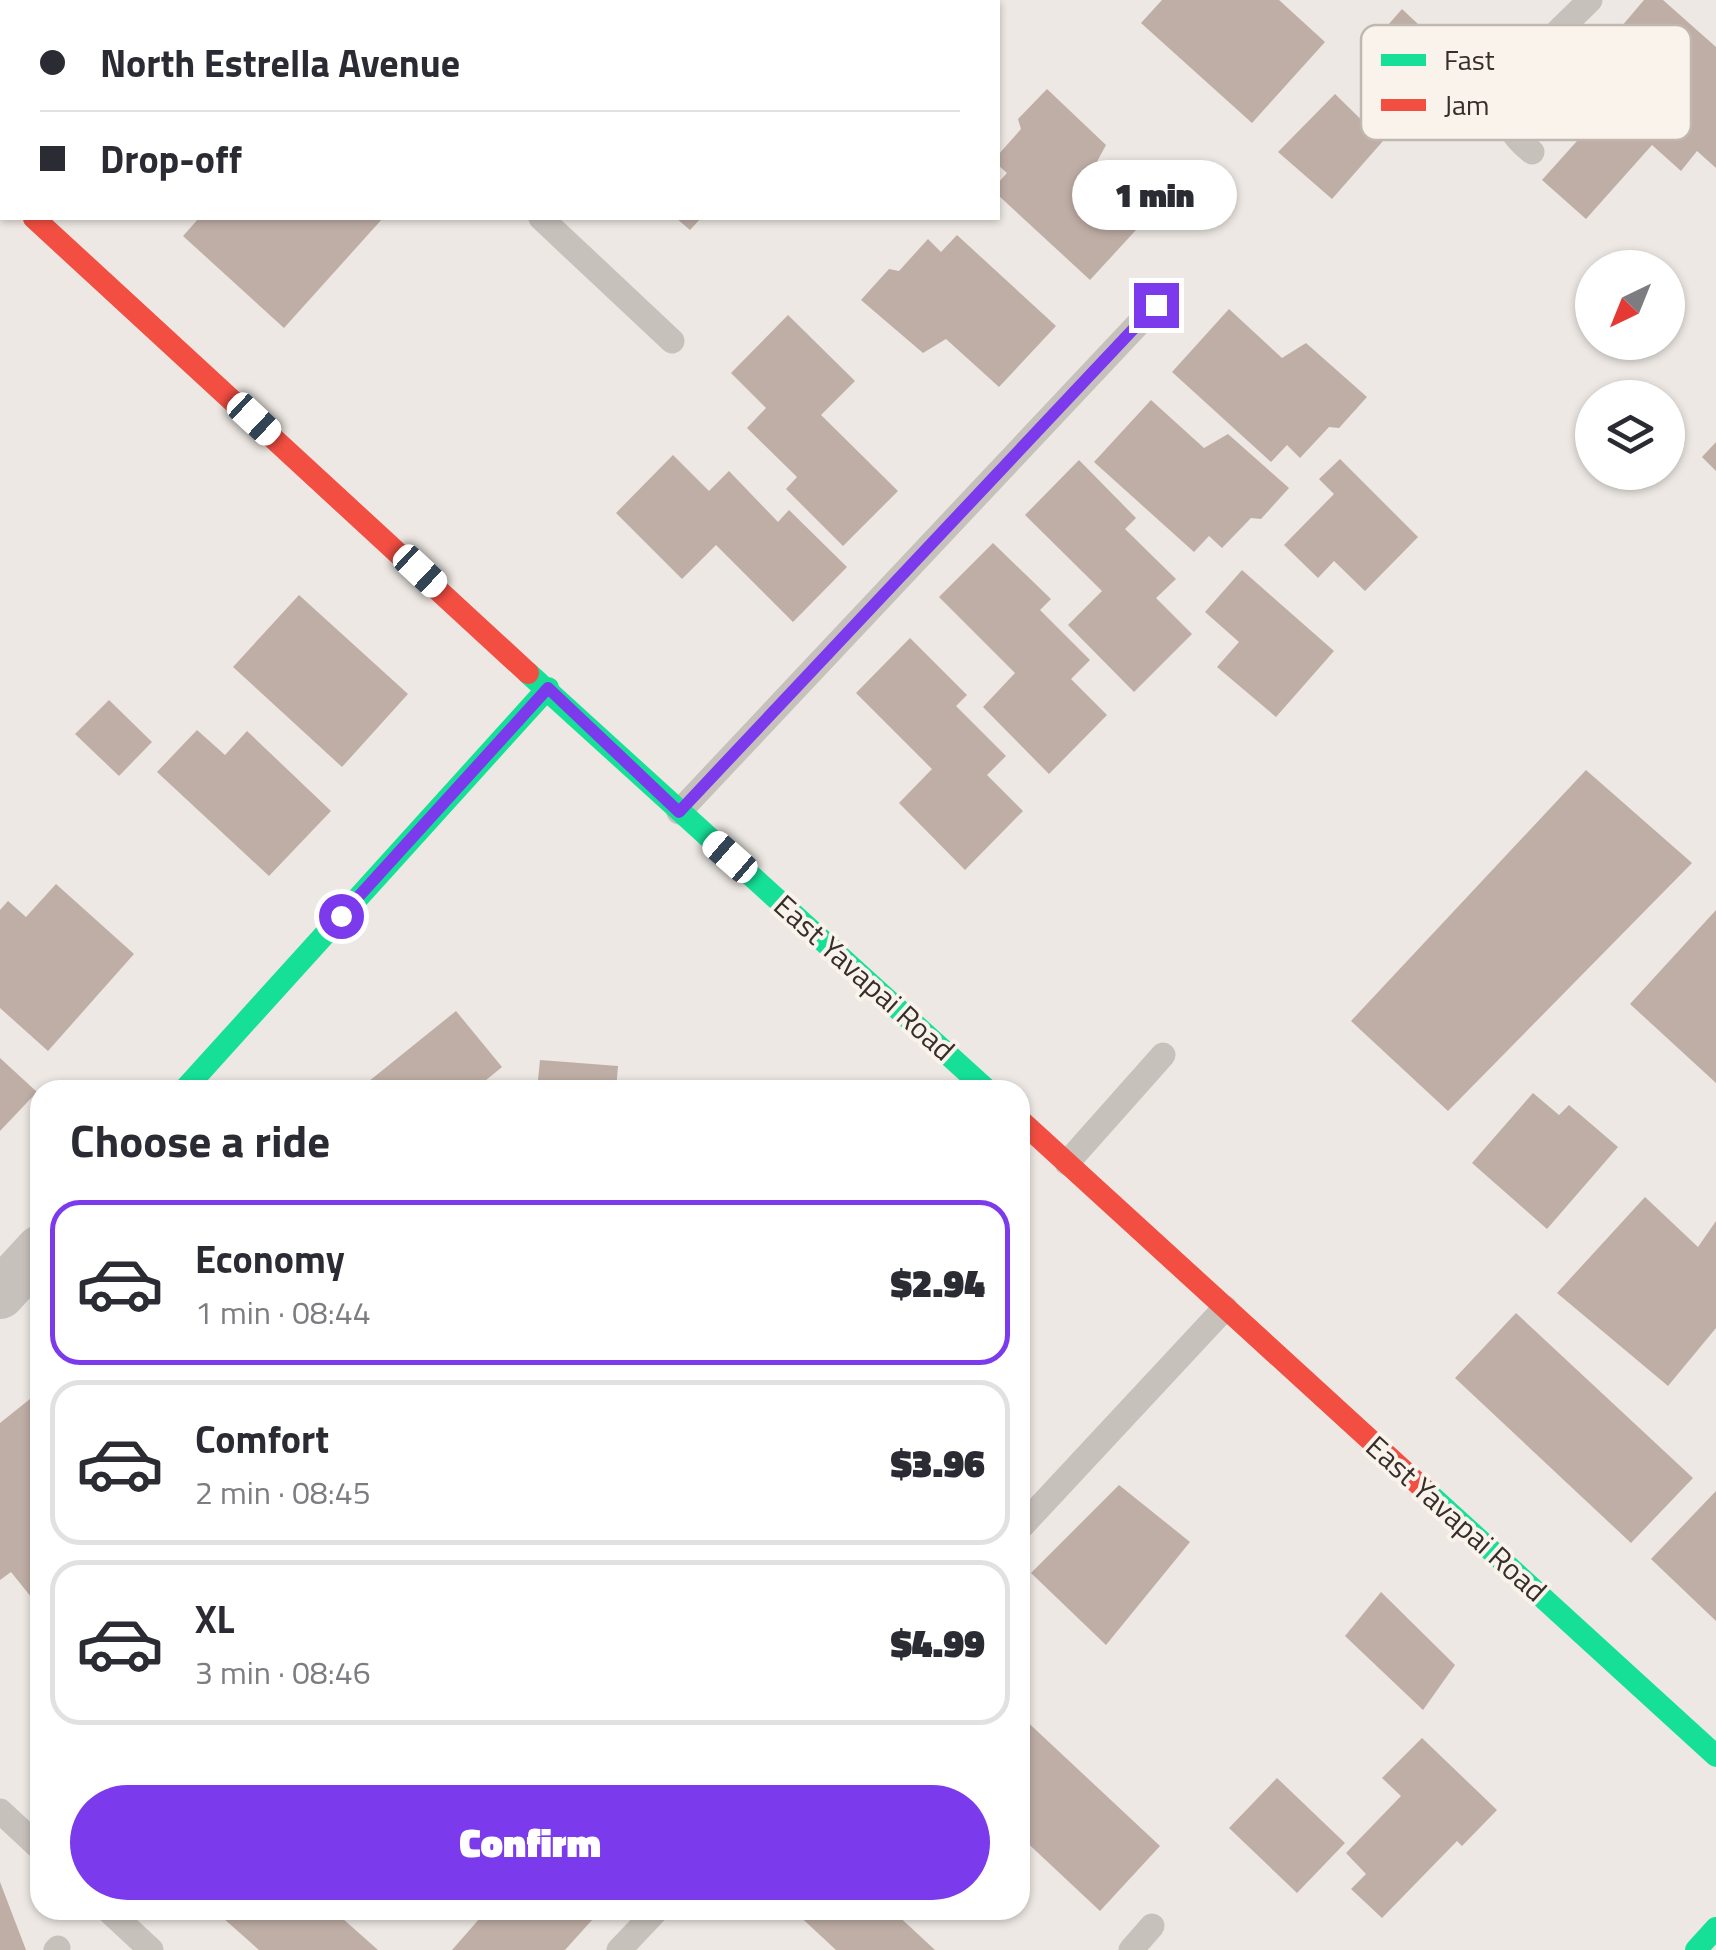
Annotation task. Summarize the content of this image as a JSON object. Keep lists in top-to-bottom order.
{
  "streets": {
    "street": ["East Yavapai Road"]
  },
  "legend": ["Fast", "Jam"],
  "north": "bottom left",
  "page": {
    "banner": ["North Estrella Avenue", "Drop-off"],
    "bubble": "1 min",
    "heading": "Choose a ride",
    "list": [
      {
        "name": "Economy",
        "note": "1 min · 08:44",
        "value": "$2.94"
      },
      {
        "name": "Comfort",
        "note": "2 min · 08:45",
        "value": "$3.96"
      },
      {
        "name": "XL",
        "note": "3 min · 08:46",
        "value": "$4.99"
      }
    ],
    "buttons": "Confirm"
  }
}
